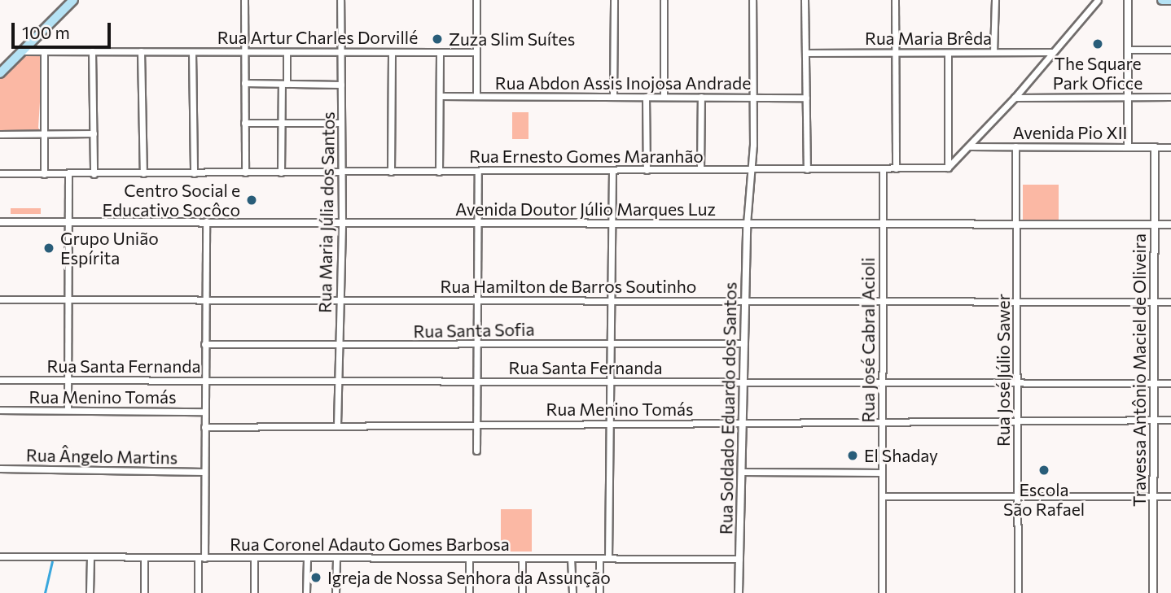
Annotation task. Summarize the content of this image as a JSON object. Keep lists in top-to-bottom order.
{
  "streets": {
    "street": [
      "Rua Artur Charles Dorvillé",
      "Rua Maria Brêda",
      "Rua Abdon Assis Inojosa Andrade",
      "Avenida Pio XII",
      "Rua Ernesto Gomes Maranhão",
      "Avenida Doutor Júlio Marques Luz",
      "Rua Maria Júlia dos Santos",
      "Rua Hamilton de Barros Soutinho",
      "Rua Santa Sofia",
      "Rua José Cabral Acioli",
      "Rua Santa Fernanda",
      "Rua José Júlio Sawer",
      "Travessa Antônio Maciel de Oliveira",
      "Rua Menino Tomás",
      "Rua Soldado Eduardo dos Santos",
      "Rua Ângelo Martins",
      "Rua Coronel Adauto Gomes Barbosa"
    ]
  },
  "crossings": [
    ["Rua Artur Charles Dorvillé", "Rua Maria Júlia dos Santos"],
    ["Avenida Pio XII", "Rua José Júlio Sawer"],
    ["Avenida Pio XII", "Travessa Antônio Maciel de Oliveira"],
    ["Rua Ernesto Gomes Maranhão", "Rua Maria Júlia dos Santos"],
    ["Rua Ernesto Gomes Maranhão", "Rua José Cabral Acioli"],
    ["Avenida Doutor Júlio Marques Luz", "Rua Maria Júlia dos Santos"],
    ["Avenida Doutor Júlio Marques Luz", "Rua José Cabral Acioli"],
    ["Avenida Doutor Júlio Marques Luz", "Rua José Júlio Sawer"],
    ["Avenida Doutor Júlio Marques Luz", "Travessa Antônio Maciel de Oliveira"],
    ["Avenida Doutor Júlio Marques Luz", "Rua Soldado Eduardo dos Santos"],
    ["Rua Maria Júlia dos Santos", "Rua Hamilton de Barros Soutinho"],
    ["Rua Maria Júlia dos Santos", "Rua Santa Sofia"],
    ["Rua Maria Júlia dos Santos", "Rua Santa Fernanda"],
    ["Rua Maria Júlia dos Santos", "Rua Menino Tomás"],
    ["Rua Hamilton de Barros Soutinho", "Rua José Cabral Acioli"],
    ["Rua Hamilton de Barros Soutinho", "Rua José Júlio Sawer"],
    ["Rua Hamilton de Barros Soutinho", "Travessa Antônio Maciel de Oliveira"],
    ["Rua Hamilton de Barros Soutinho", "Rua Soldado Eduardo dos Santos"],
    ["Rua Santa Sofia", "Rua Soldado Eduardo dos Santos"],
    ["Rua José Cabral Acioli", "Rua Santa Fernanda"],
    ["Rua José Cabral Acioli", "Rua Menino Tomás"],
    ["Rua Santa Fernanda", "Rua José Júlio Sawer"],
    ["Rua Santa Fernanda", "Travessa Antônio Maciel de Oliveira"],
    ["Rua Santa Fernanda", "Rua Soldado Eduardo dos Santos"],
    ["Rua José Júlio Sawer", "Rua Menino Tomás"],
    ["Travessa Antônio Maciel de Oliveira", "Rua Menino Tomás"],
    ["Rua Menino Tomás", "Rua Soldado Eduardo dos Santos"],
    ["Rua Soldado Eduardo dos Santos", "Rua Coronel Adauto Gomes Barbosa"]
  ],
  "places": [
    "Zuza Slim Suítes",
    "The Square Park Oficce",
    "Centro Social e Educativo Socôco",
    "Grupo União Espírita",
    "El Shaday",
    "Escola São Rafael",
    "Igreja de Nossa Senhora da Assunção"
  ],
  "scale_bar": "100 m"
}
